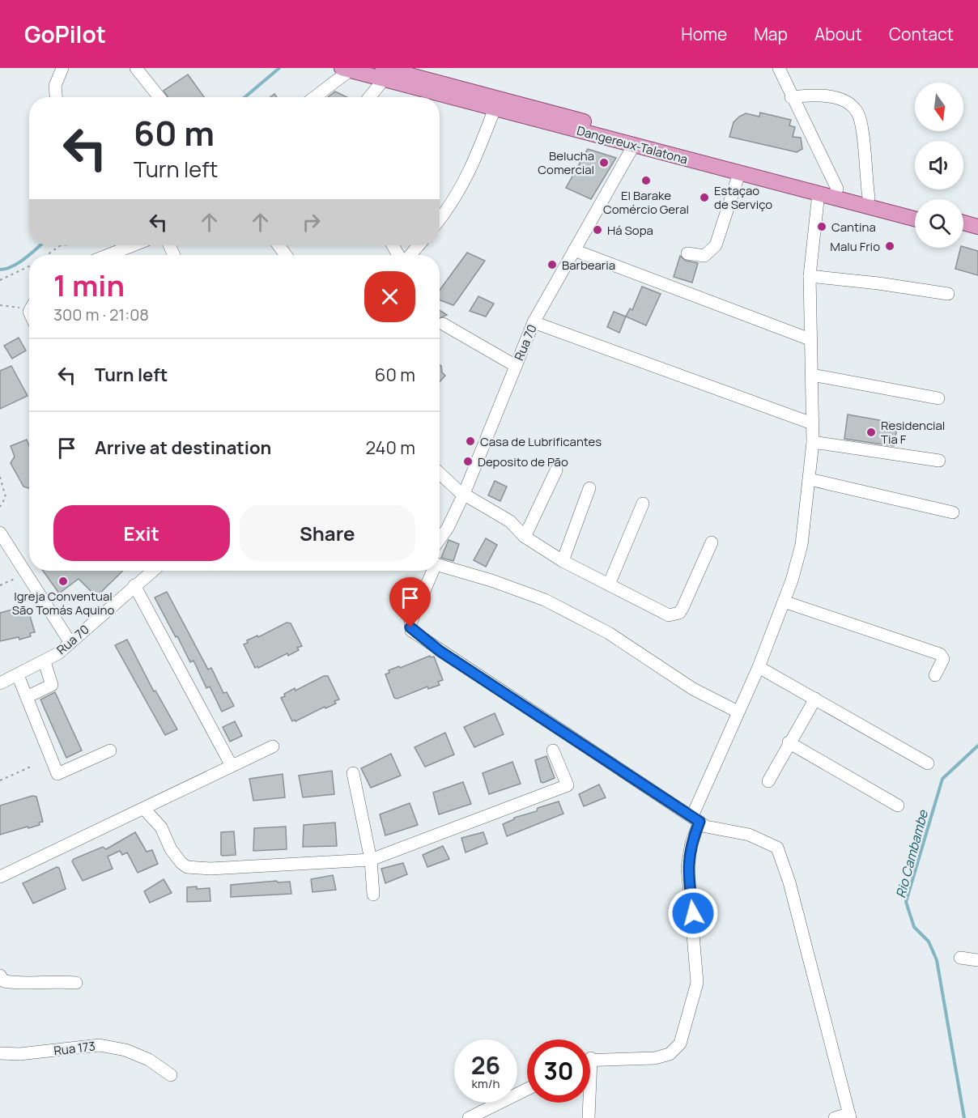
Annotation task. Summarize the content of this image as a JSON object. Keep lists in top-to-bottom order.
{
  "streets": {
    "main road": ["Dangereux-Talatona"],
    "street": ["Rua 70", "Rua 173"]
  },
  "crossings": [
    ["Dangereux-Talatona", "Rua 70"]
  ],
  "water": ["Rio Cambambe"],
  "places": [
    "Belucha Comercial",
    "El Barake Comércio Geral",
    "Estaçao de Serviço",
    "Cantina",
    "Há Sopa",
    "Malu Frio",
    "Barbearia",
    "Residencial Tia F",
    "Casa de Lubrificantes",
    "Deposito de Pão",
    "Igreja Conventual São Tomás Aquino"
  ],
  "north": "bottom",
  "page": {
    "header": "GoPilot",
    "nav": [
      "Home",
      "Map",
      "About",
      "Contact"
    ],
    "turn": ["60 m", "Turn left"],
    "heading": ["1 min", "300 m · 21:08"],
    "list": [
      {
        "name": "Turn left",
        "value": "60 m"
      },
      {
        "name": "Arrive at destination",
        "value": "240 m"
      }
    ],
    "buttons": ["Exit", "Share"],
    "speed": "26 km/h",
    "limit": "30"
  }
}
